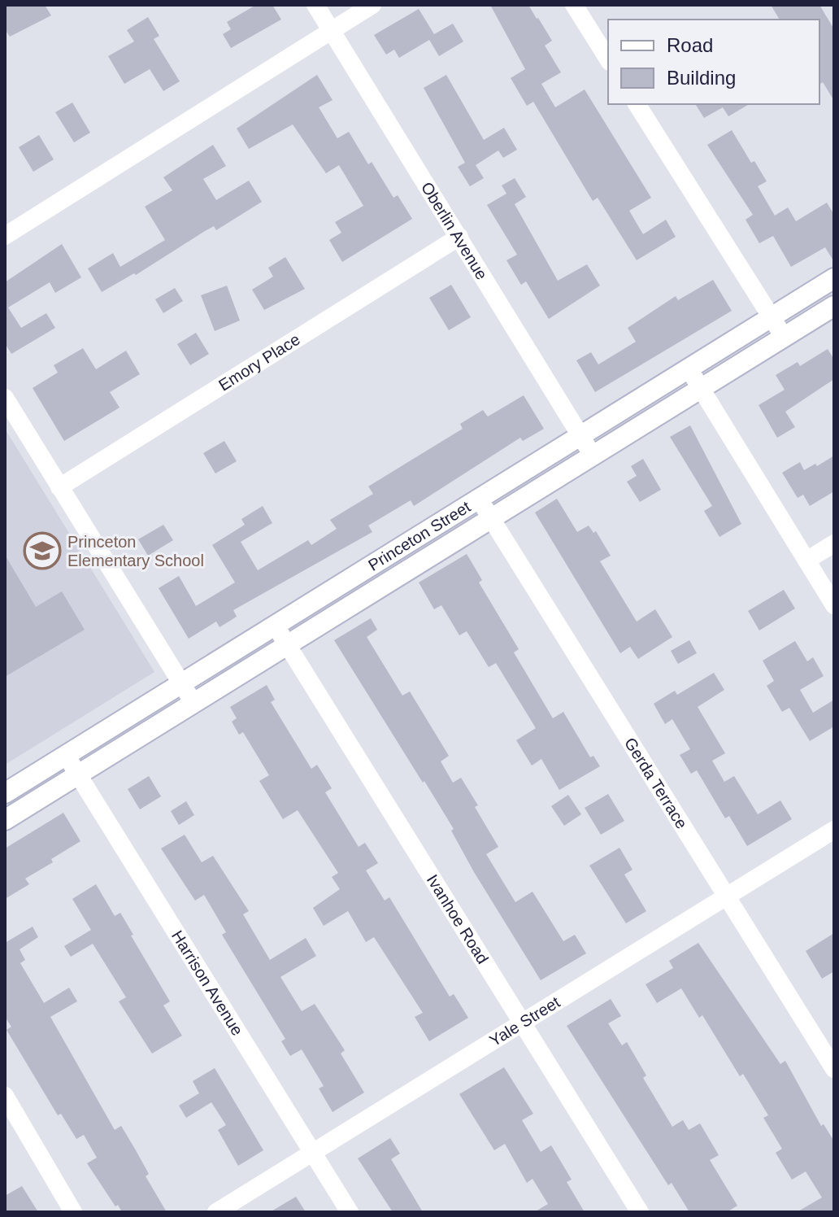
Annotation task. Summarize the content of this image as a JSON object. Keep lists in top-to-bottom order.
{
  "streets": {
    "main road": ["Princeton Street"],
    "street": [
      "Oberlin Avenue",
      "Emory Place",
      "Gerda Terrace",
      "Ivanhoe Road",
      "Harrison Avenue",
      "Yale Street"
    ]
  },
  "crossings": [
    ["Oberlin Avenue", "Emory Place"],
    ["Oberlin Avenue", "Princeton Street"],
    ["Princeton Street", "Gerda Terrace"],
    ["Princeton Street", "Ivanhoe Road"],
    ["Princeton Street", "Harrison Avenue"],
    ["Gerda Terrace", "Yale Street"],
    ["Ivanhoe Road", "Yale Street"],
    ["Harrison Avenue", "Yale Street"]
  ],
  "places": {
    "school or university": ["Princeton Elementary School"]
  },
  "legend": ["Road", "Building"]
}
